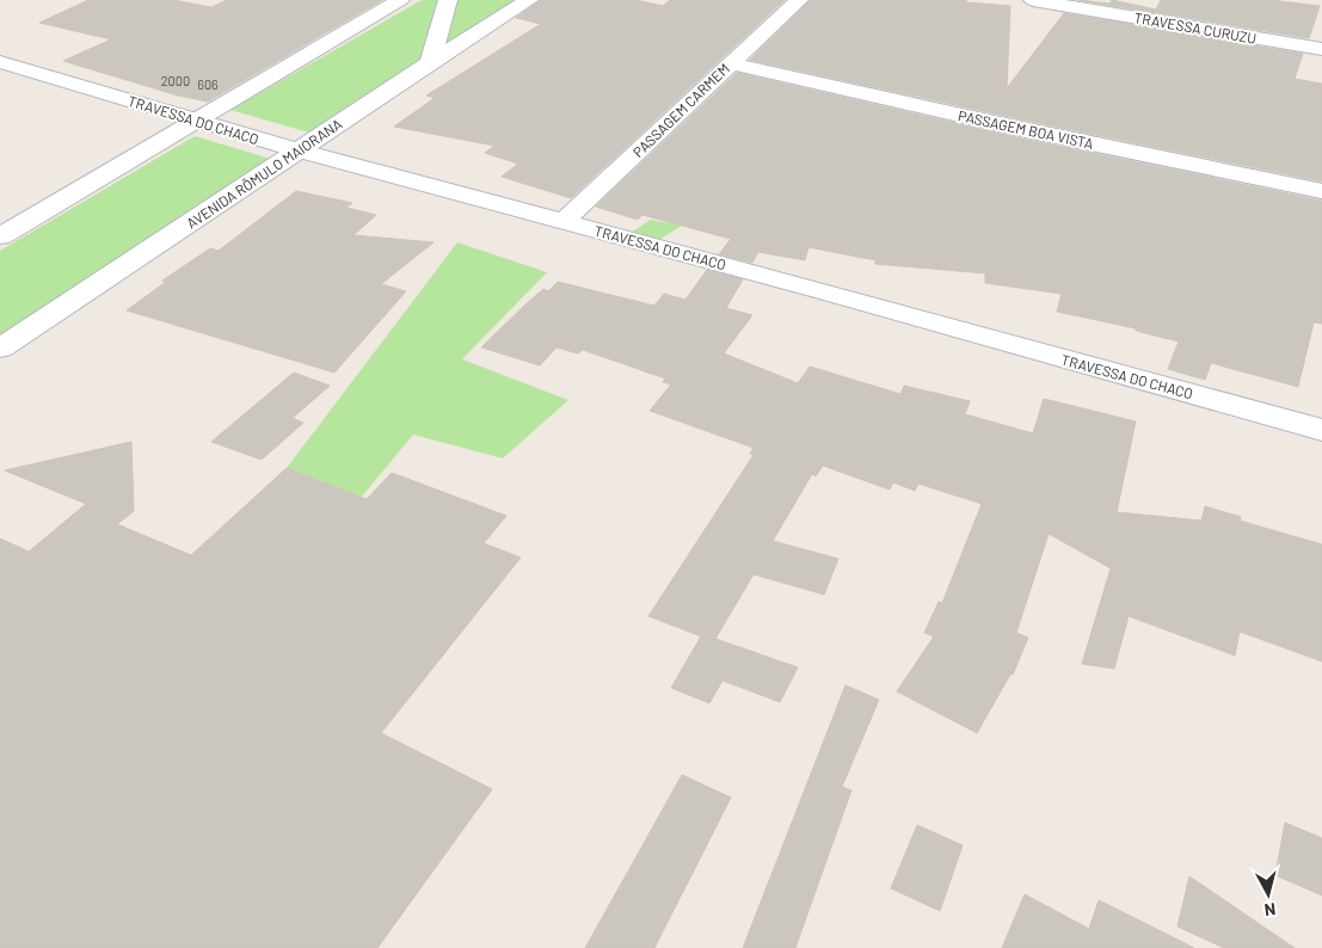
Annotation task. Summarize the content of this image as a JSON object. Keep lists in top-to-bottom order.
{
  "streets": {
    "street": [
      "TRAVESSA CURUZU",
      "PASSAGEM CARMEM",
      "TRAVESSA DO CHACO",
      "PASSAGEM BOA VISTA",
      "AVENIDA RÔMULO MAIORANA"
    ]
  },
  "crossings": [
    ["PASSAGEM CARMEM", "TRAVESSA DO CHACO"],
    ["PASSAGEM CARMEM", "PASSAGEM BOA VISTA"],
    ["TRAVESSA DO CHACO", "AVENIDA RÔMULO MAIORANA"]
  ],
  "house_numbers": ["2000", "606"],
  "north": "bottom"
}
